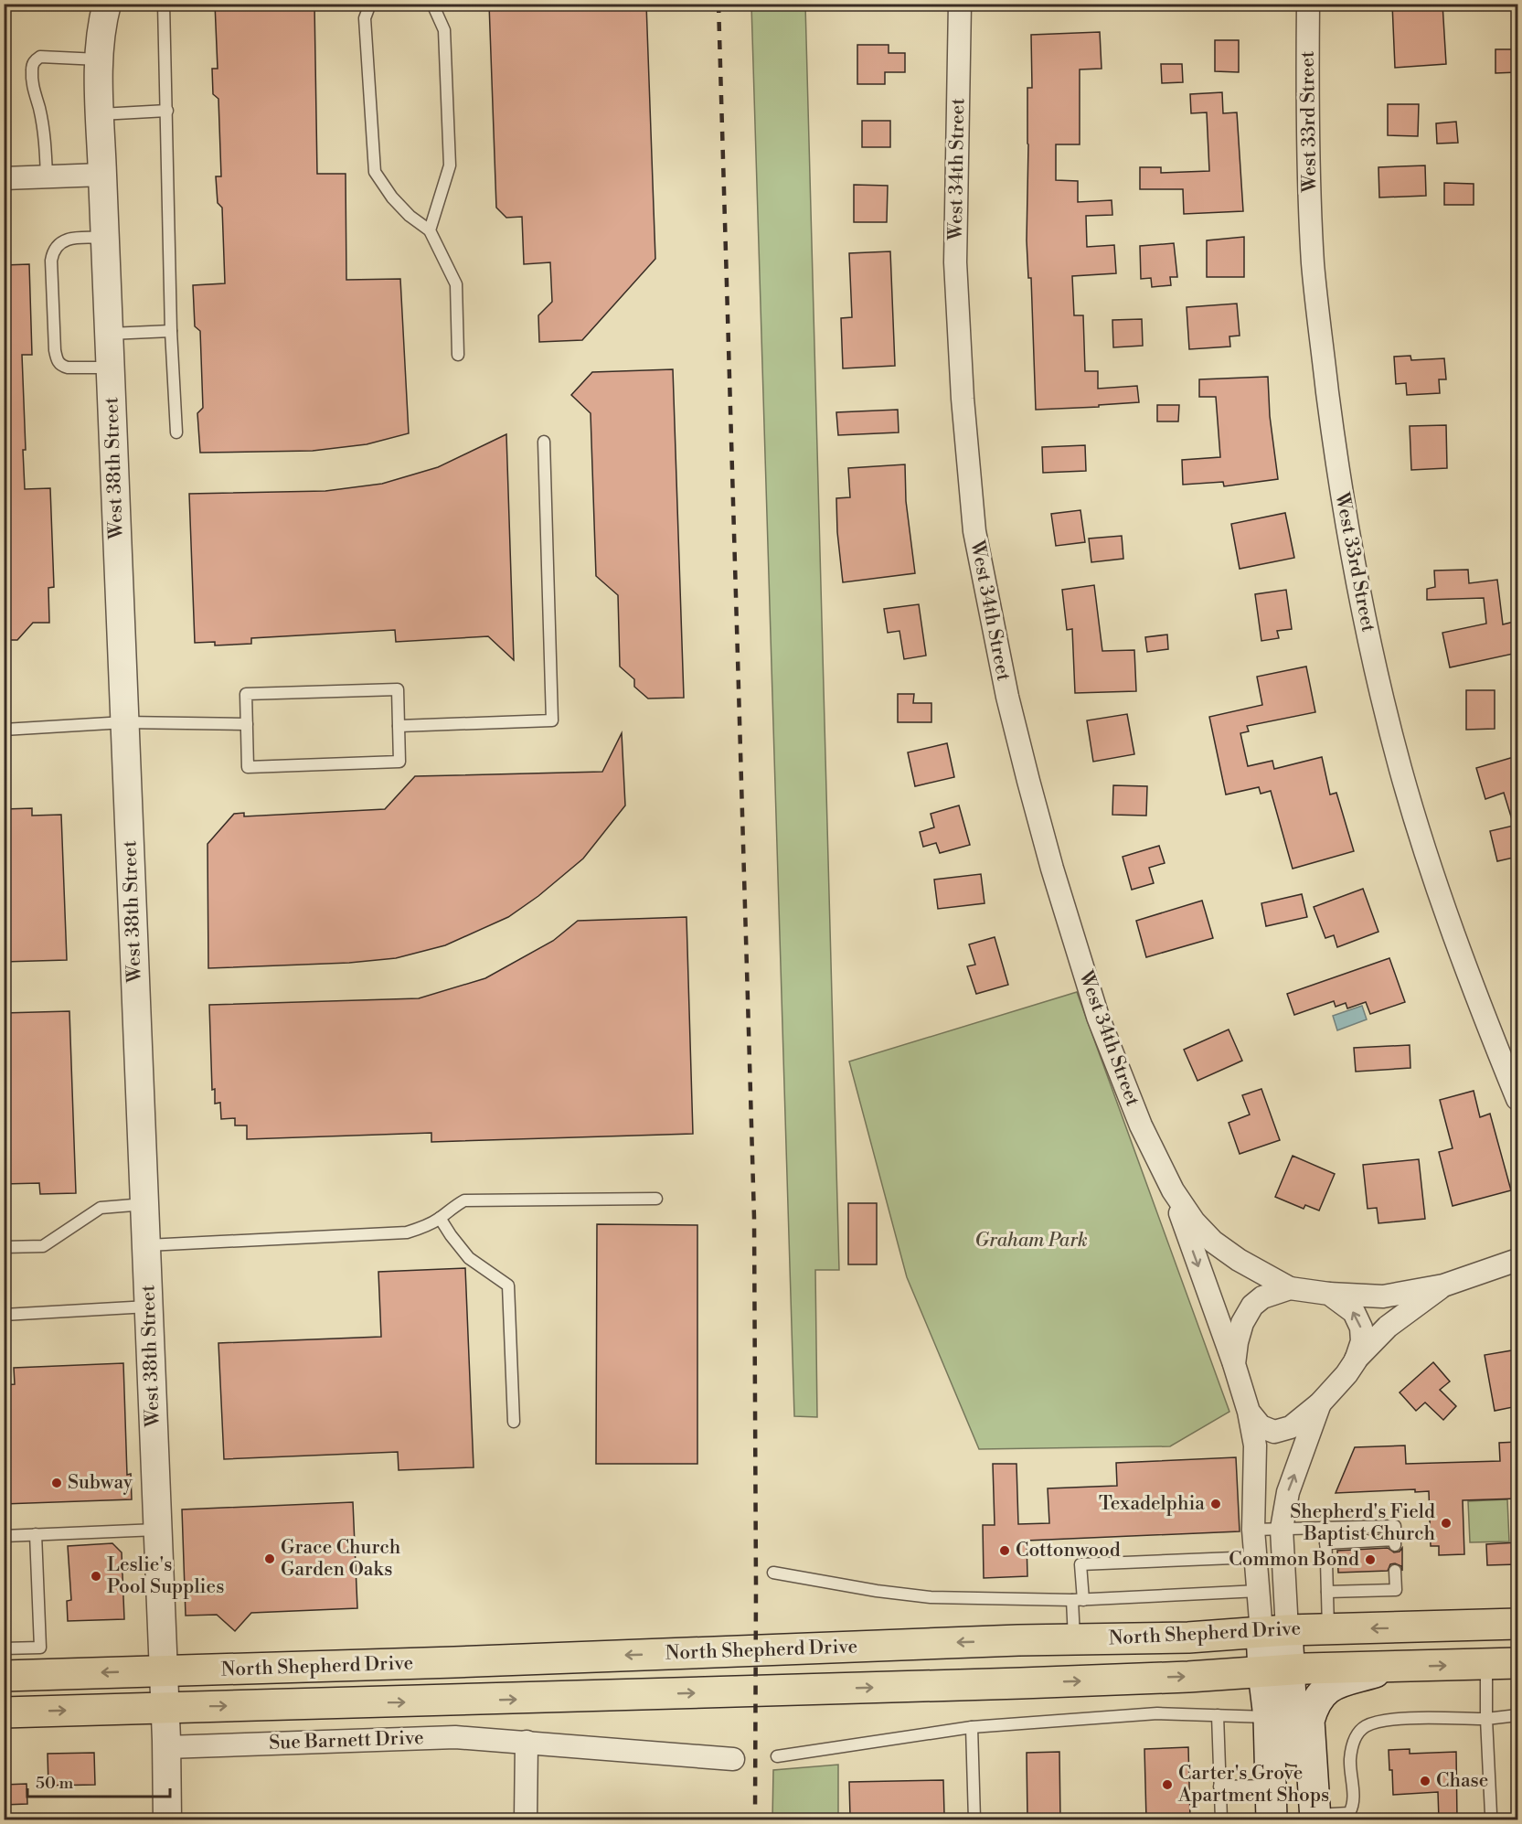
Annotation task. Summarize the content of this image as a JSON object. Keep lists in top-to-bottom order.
{
  "streets": {
    "main road": ["North Shepherd Drive"],
    "street": [
      "West 33rd Street",
      "West 34th Street",
      "West 38th Street",
      "Sue Barnett Drive"
    ]
  },
  "crossings": [
    ["West 38th Street", "North Shepherd Drive"],
    ["West 38th Street", "Sue Barnett Drive"]
  ],
  "parks": ["Graham Park"],
  "places": [
    "Subway",
    "Texadelphia",
    "Shepherd's Field Baptist Church",
    "Cottonwood",
    "Grace Church Garden Oaks",
    "Common Bond",
    "Leslie's Pool Supplies",
    "Chase",
    "Carter's Grove Apartment Shops"
  ],
  "scale_bar": "50 m"
}
